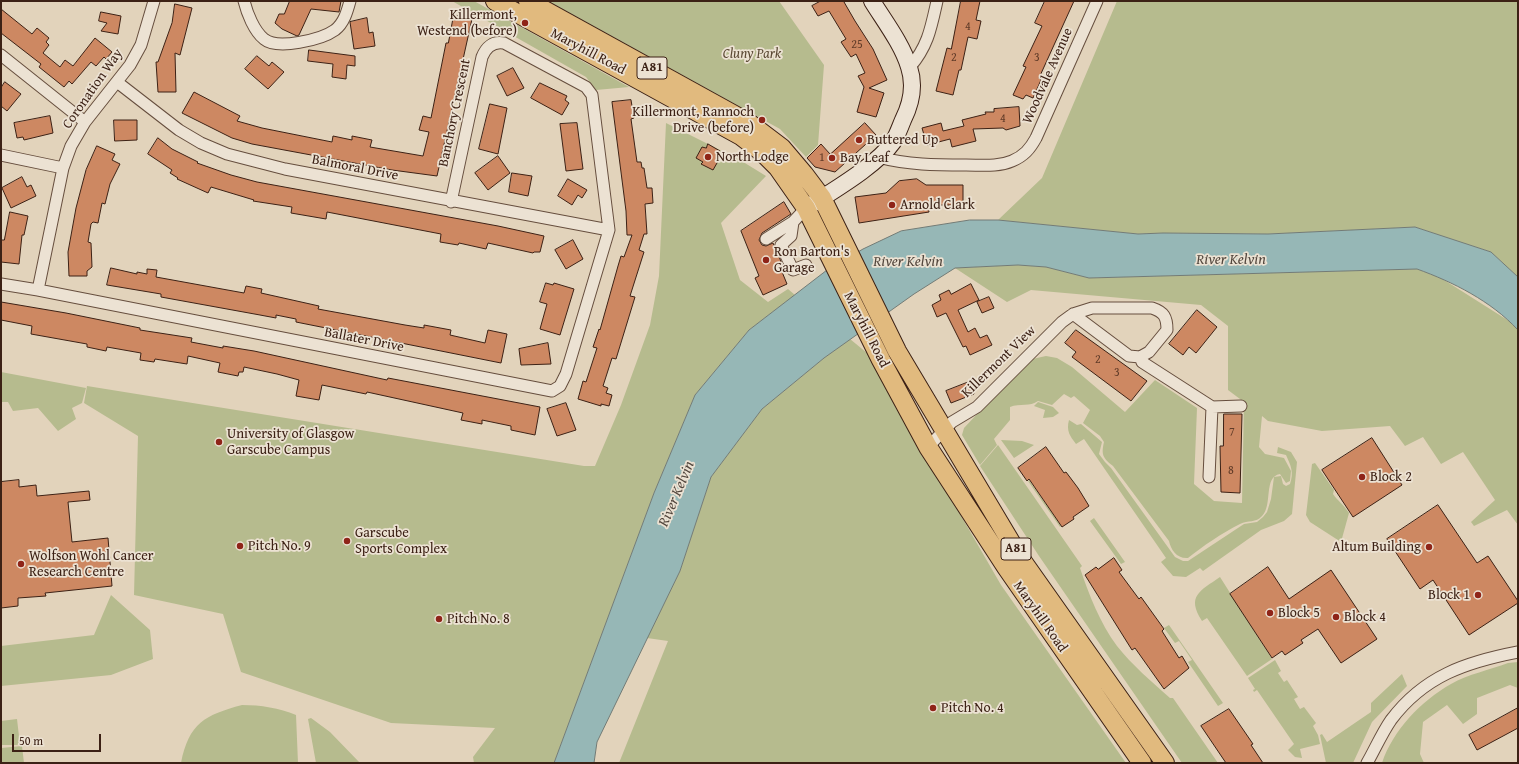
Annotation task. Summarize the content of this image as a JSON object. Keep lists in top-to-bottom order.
{
  "streets": {
    "main road": ["Maryhill Road", "A81"],
    "street": [
      "Woodvale Avenue",
      "Coronation Way",
      "Banchory Crescent",
      "Balmoral Drive",
      "Ballater Drive",
      "Killermont View"
    ]
  },
  "crossings": [
    ["Maryhill Road", "Killermont View"],
    ["Coronation Way", "Balmoral Drive"],
    ["Coronation Way", "Ballater Drive"],
    ["Banchory Crescent", "Balmoral Drive"],
    ["Banchory Crescent", "Ballater Drive"],
    ["Balmoral Drive", "Ballater Drive"]
  ],
  "water": ["River Kelvin"],
  "parks": ["Cluny Park"],
  "places": [
    "Killermont, Westend (before)",
    "Killermont, Rannoch Drive (before)",
    "Buttered Up",
    "North Lodge",
    "Bay Leaf",
    "Arnold Clark",
    "Ron Barton's Garage",
    "University of Glasgow Garscube Campus",
    "Block 2",
    "Garscube Sports Complex",
    "Pitch No. 9",
    "Altum Building",
    "Wolfson Wohl Cancer Research Centre",
    "Block 1",
    "Block 5",
    "Block 4",
    "Pitch No. 8",
    "Pitch No. 4"
  ],
  "house_numbers": [
    "4",
    "25",
    "2",
    "3",
    "4",
    "1",
    "2",
    "3",
    "7",
    "8"
  ],
  "scale_bar": "50 m"
}
